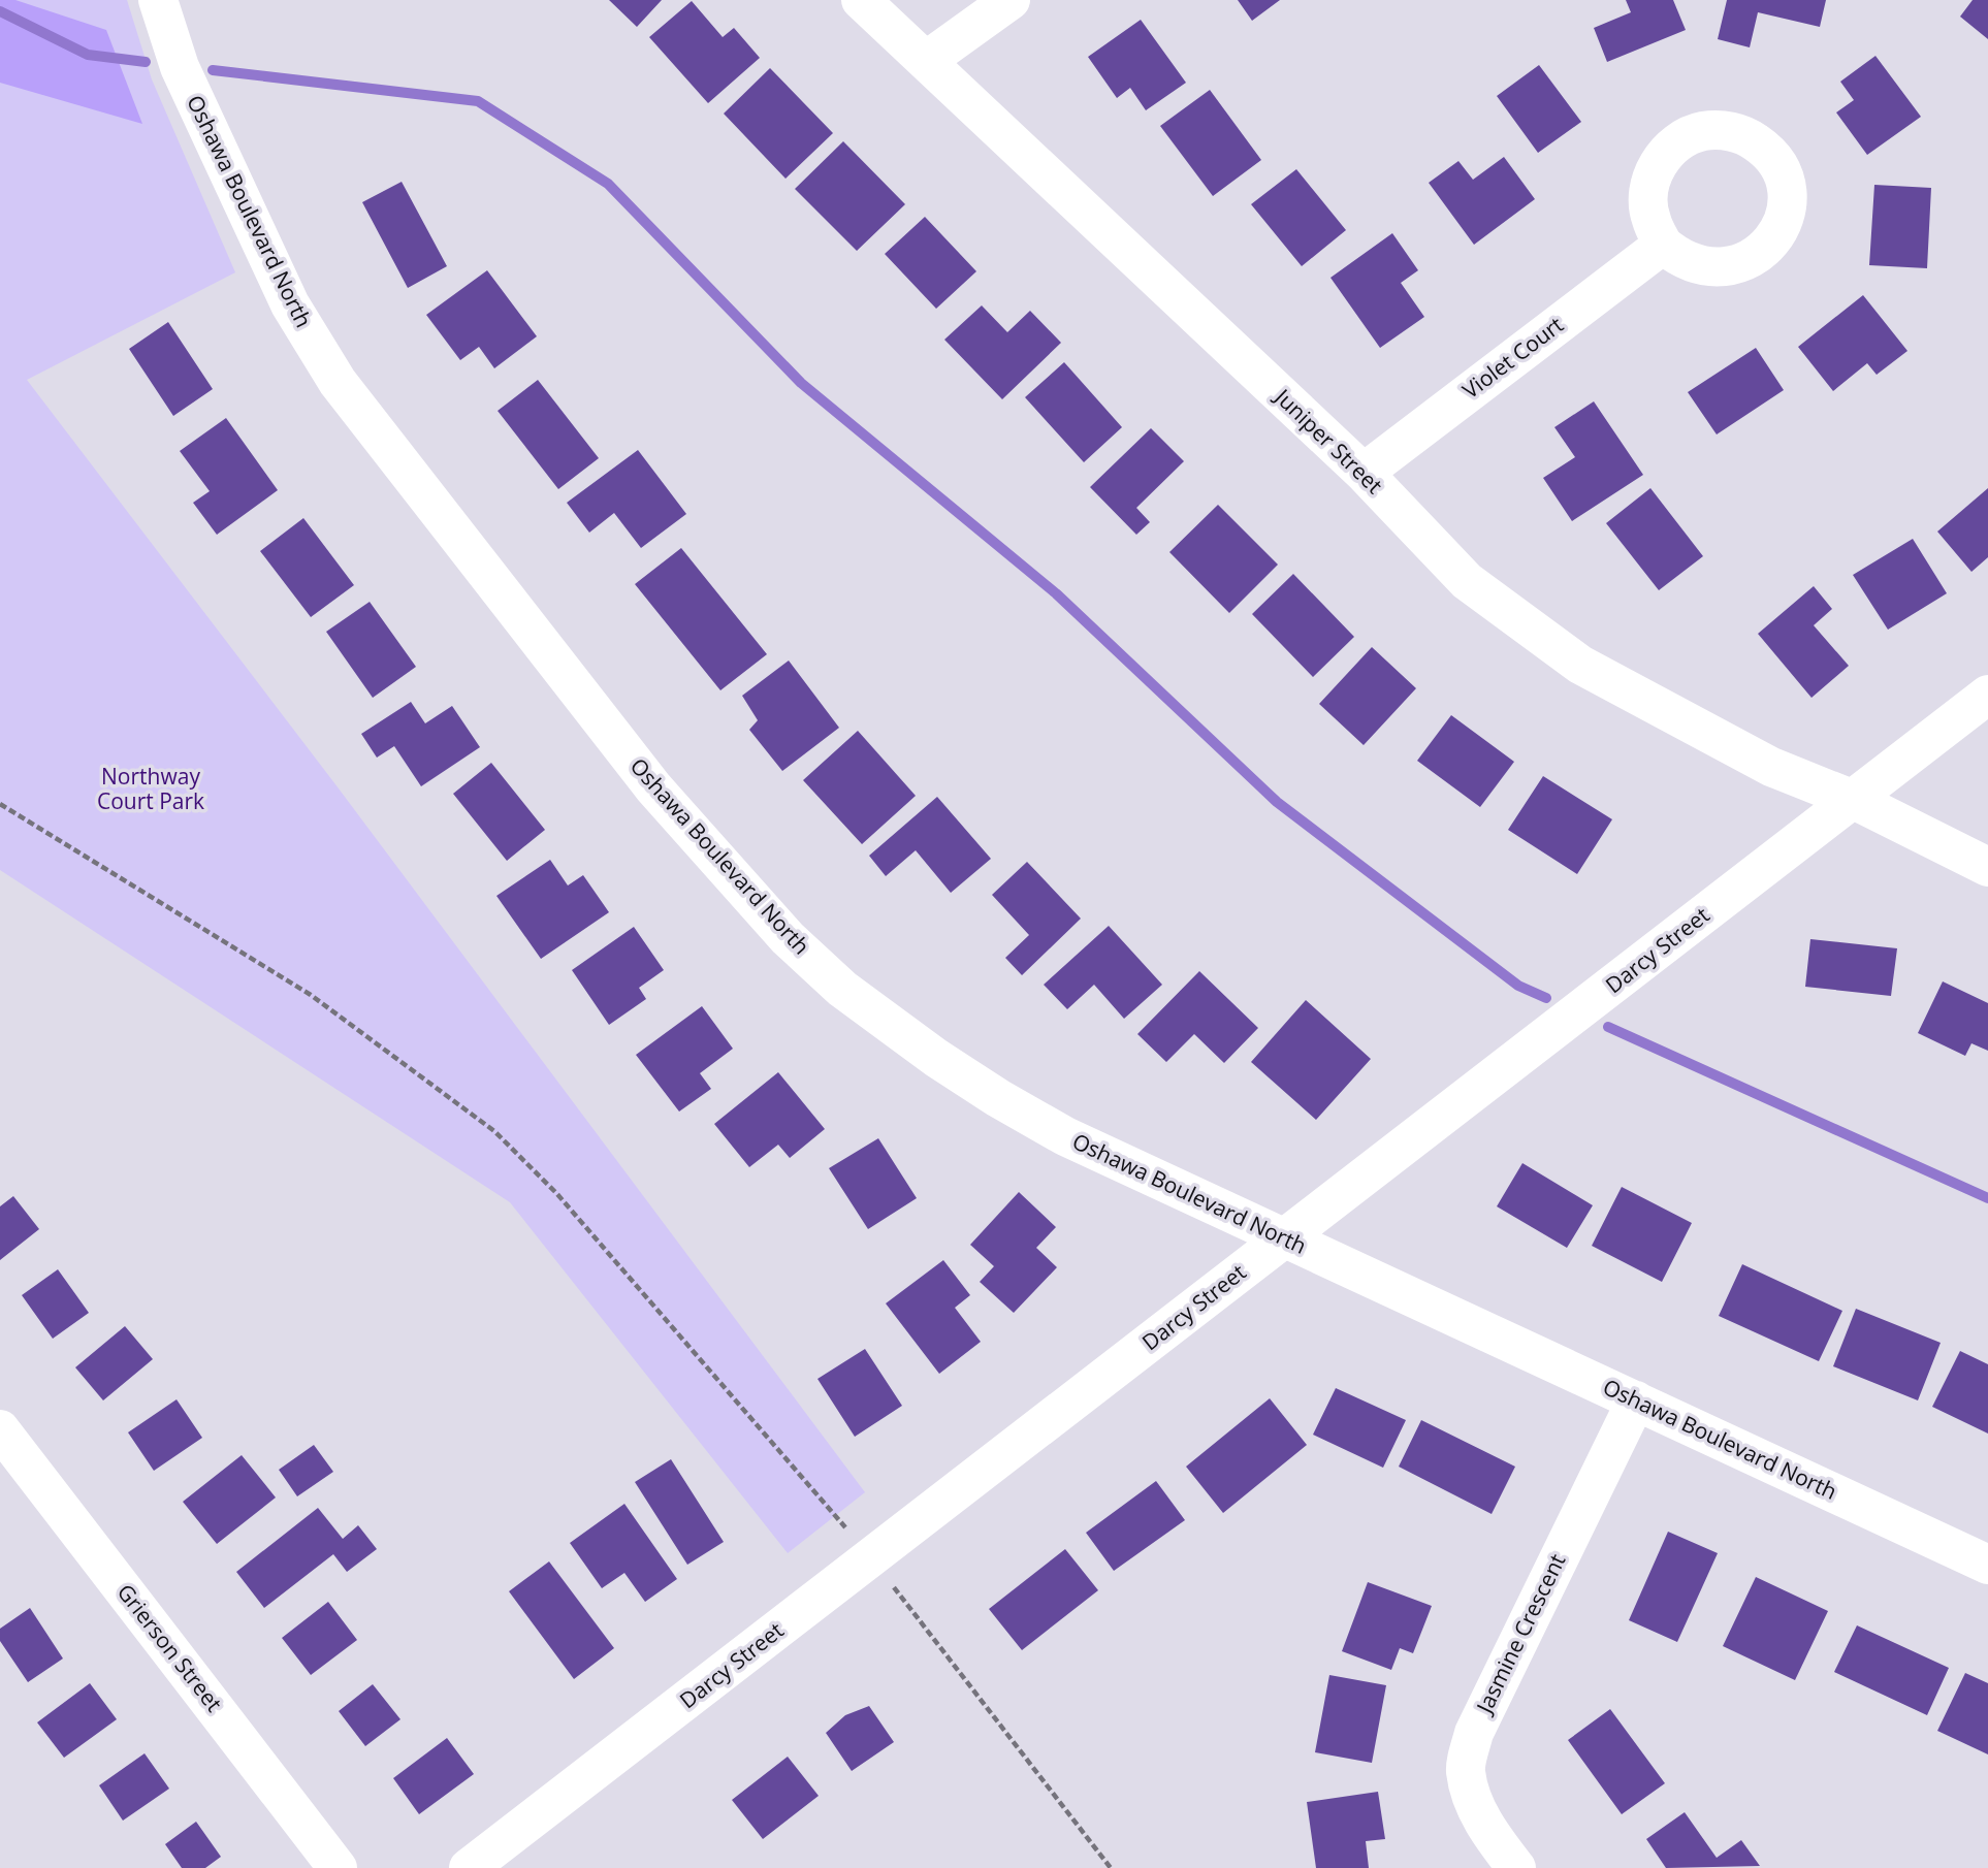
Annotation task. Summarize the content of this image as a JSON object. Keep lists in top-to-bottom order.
{
  "streets": {
    "street": [
      "Oshawa Boulevard North",
      "Violet Court",
      "Juniper Street",
      "Darcy Street",
      "Jasmine Crescent",
      "Grierson Street"
    ]
  },
  "crossings": [
    ["Oshawa Boulevard North", "Darcy Street"],
    ["Oshawa Boulevard North", "Jasmine Crescent"],
    ["Violet Court", "Juniper Street"],
    ["Juniper Street", "Darcy Street"]
  ],
  "parks": ["Northway Court Park"]
}
